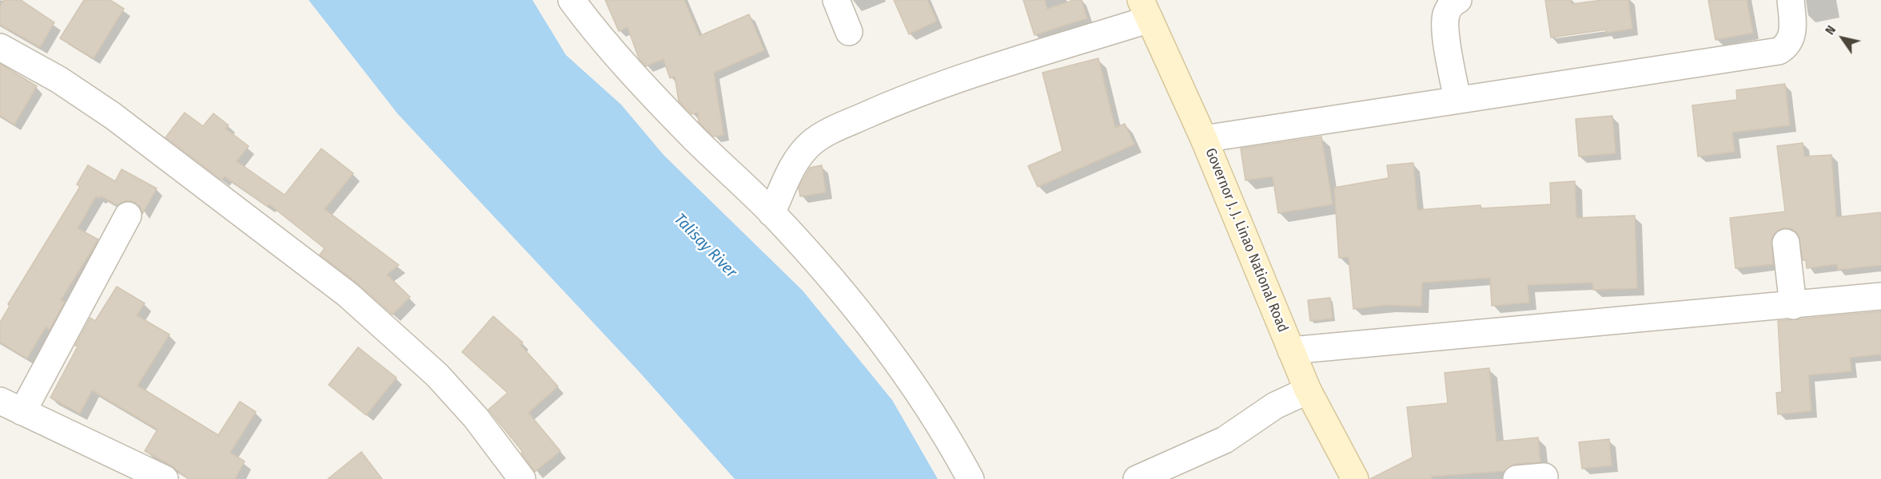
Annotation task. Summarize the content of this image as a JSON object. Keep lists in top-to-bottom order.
{
  "streets": {
    "main road": ["Governor J. J. Linao National Road"]
  },
  "water": ["Talisay River"],
  "north": "top left"
}
